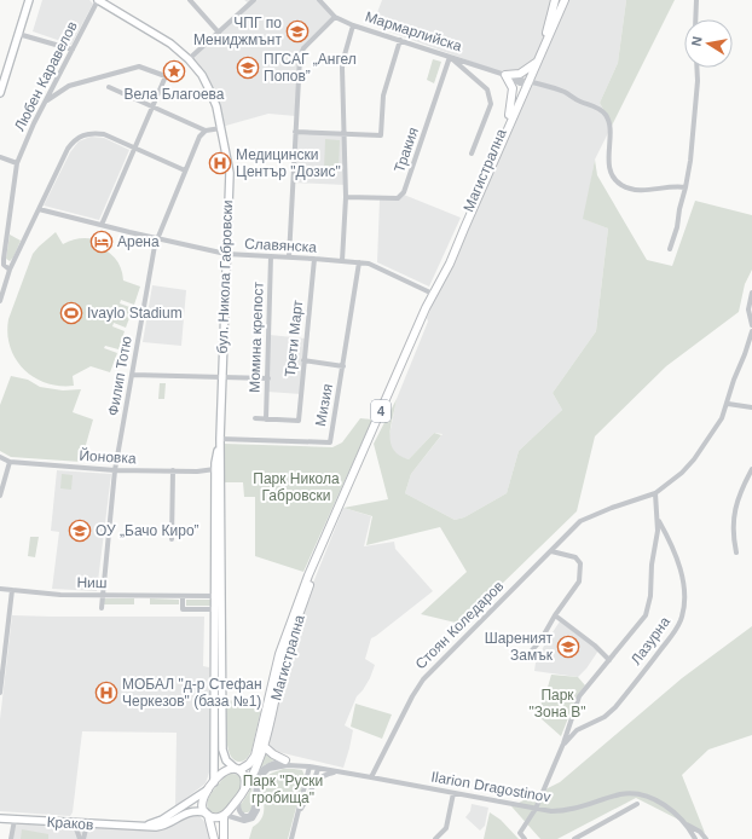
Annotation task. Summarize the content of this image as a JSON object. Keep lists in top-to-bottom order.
{
  "streets": {
    "main road": ["Магистрална", "4"],
    "street": [
      "Мармарлийска",
      "Любен Каравелов",
      "Тракия",
      "Славянска",
      "бул. Никола Габровски",
      "Момина крепост",
      "Трети Март",
      "Филип Тотю",
      "Мизия",
      "Йоновка",
      "Ниш",
      "Стоян Коледаров",
      "Лазурна",
      "Ilarion Dragostinov",
      "Краков"
    ]
  },
  "crossings": [
    ["Мармарлийска", "Тракия"],
    ["Мармарлийска", "Магистрална"],
    ["Любен Каравелов", "бул. Никола Габровски"],
    ["Магистрална", "Славянска"],
    ["Магистрална", "бул. Никола Габровски"],
    ["Магистрална", "Краков"],
    ["Славянска", "бул. Никола Габровски"],
    ["Славянска", "Момина крепост"],
    ["Славянска", "Трети Март"],
    ["Славянска", "Филип Тотю"],
    ["Славянска", "Мизия"],
    ["бул. Никола Габровски", "Мизия"],
    ["бул. Никола Габровски", "Йоновка"],
    ["бул. Никола Габровски", "Ниш"],
    ["Момина крепост", "Трети Март"],
    ["Филип Тотю", "Йоновка"],
    ["Филип Тотю", "Ниш"],
    ["Стоян Коледаров", "Ilarion Dragostinov"]
  ],
  "parks": ["Парк Никола Габровски", "Парк \"Зона В\"", "Парк \"Руски гробища\""],
  "places": {
    "school or university": [
      "ЧПГ по Мениджмънт",
      "ПГСАГ „Ангел Попов”",
      "ОУ „Бачо Киро”",
      "Шареният Замък"
    ],
    "place": ["Вела Благоева"],
    "hospital": ["Медицински Център \"Дозис\"", "МОБАЛ \"д-р Стефан Черкезов\" (база №1)"],
    "hotel": ["Арена"],
    "sports": ["Ivaylo Stadium"]
  },
  "north": "left"
}
